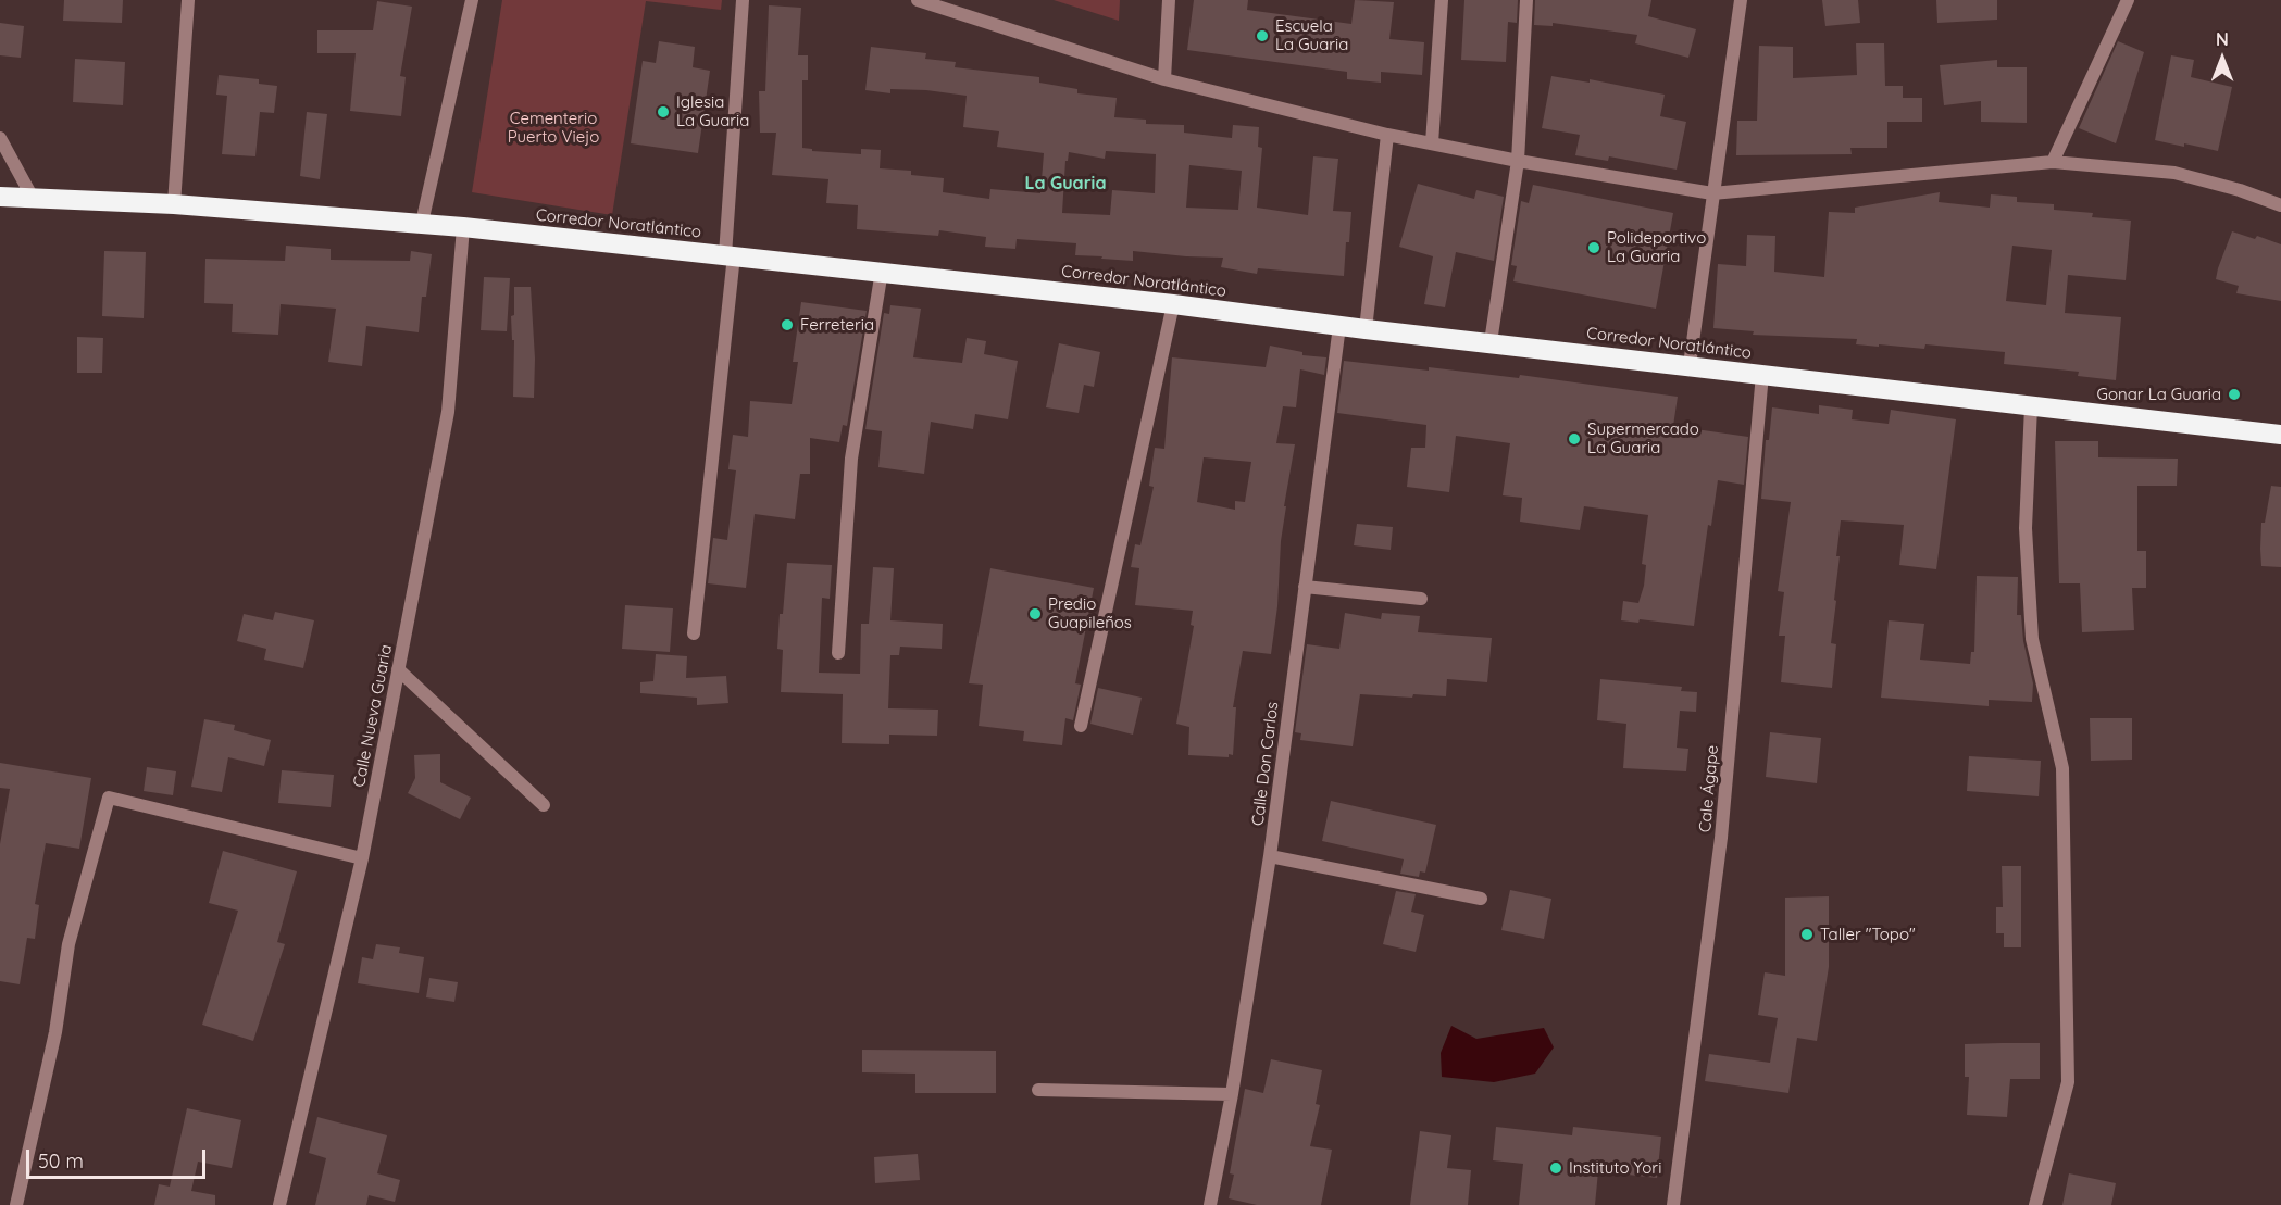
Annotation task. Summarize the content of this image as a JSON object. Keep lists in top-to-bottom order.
{
  "streets": {
    "highway": ["Corredor Noratlántico"],
    "street": ["Calle Nueva Guaria", "Calle Don Carlos", "Cale Ágape"]
  },
  "crossings": [
    ["Corredor Noratlántico", "Calle Nueva Guaria"],
    ["Corredor Noratlántico", "Calle Don Carlos"],
    ["Corredor Noratlántico", "Cale Ágape"]
  ],
  "districts": ["La Guaria"],
  "parks": ["Cementerio Puerto Viejo"],
  "places": [
    "Escuela La Guaria",
    "Iglesia La Guaria",
    "Polideportivo La Guaria",
    "Ferreteria",
    "Gonar La Guaria",
    "Supermercado La Guaria",
    "Predio Guapileños",
    "Taller \"Topo\"",
    "Instituto Yori"
  ],
  "scale_bar": "50 m",
  "north": "top"
}
